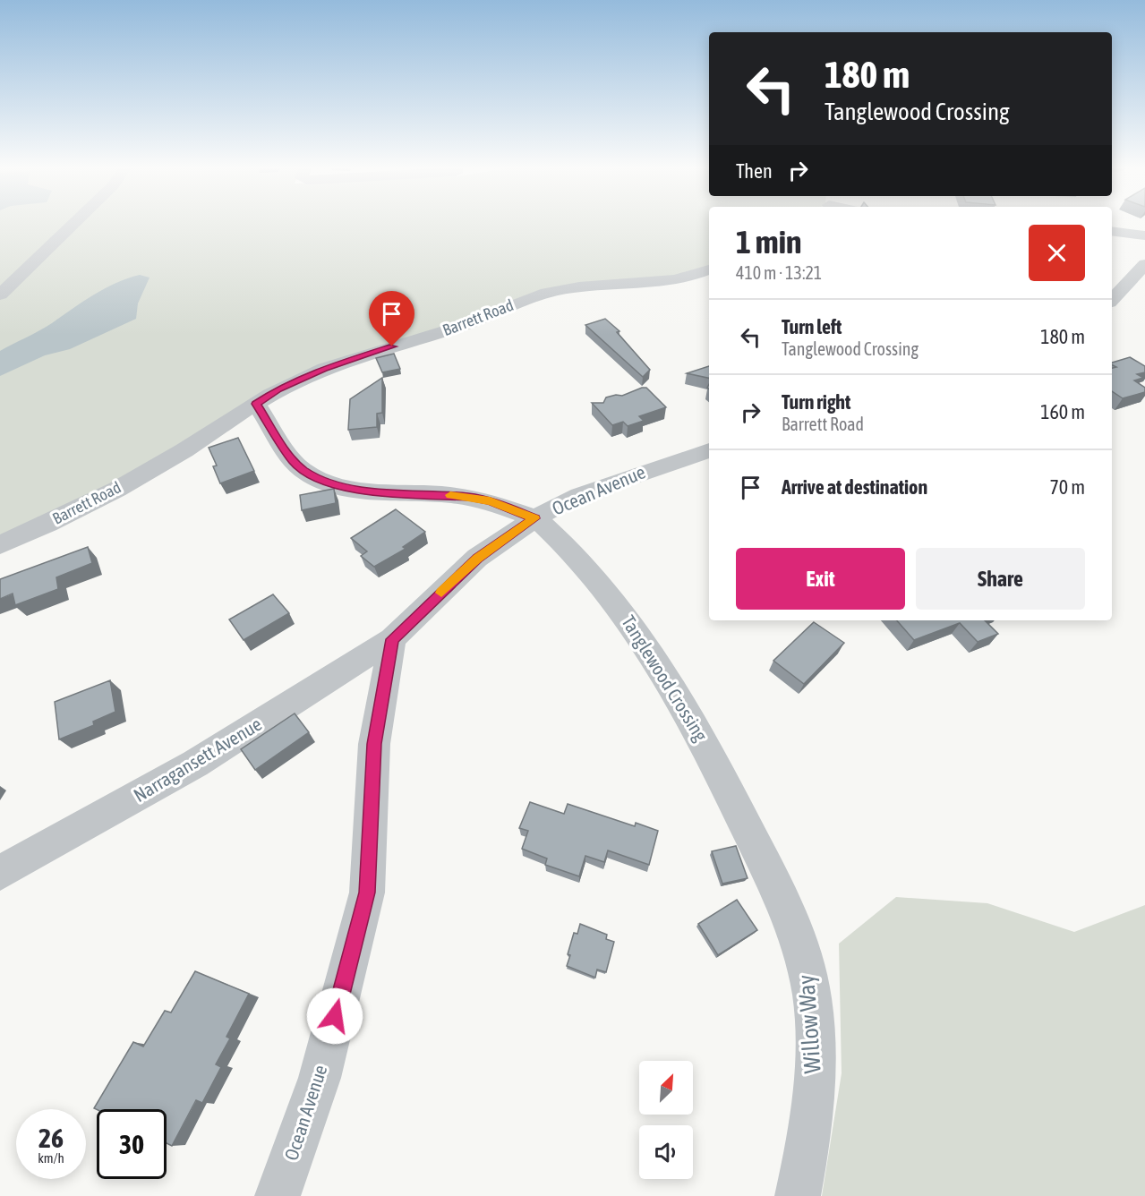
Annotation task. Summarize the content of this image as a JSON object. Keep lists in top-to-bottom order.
{
  "streets": {
    "street": [
      "Barrett Road",
      "Ocean Avenue",
      "Tanglewood Crossing",
      "Narragansett Avenue",
      "Willow Way"
    ]
  },
  "crossings": [
    ["Barrett Road", "Tanglewood Crossing"],
    ["Ocean Avenue", "Tanglewood Crossing"],
    ["Ocean Avenue", "Narragansett Avenue"],
    ["Tanglewood Crossing", "Willow Way"]
  ],
  "north": "top right",
  "page": {
    "turn": ["180 m", "Tanglewood Crossing"],
    "then": "Then",
    "heading": ["1 min", "410 m · 13:21"],
    "list": [
      {
        "name": "Turn left",
        "note": "Tanglewood Crossing",
        "value": "180 m"
      },
      {
        "name": "Turn right",
        "note": "Barrett Road",
        "value": "160 m"
      },
      {
        "name": "Arrive at destination",
        "value": "70 m"
      }
    ],
    "buttons": ["Exit", "Share"],
    "speed": "26 km/h",
    "limit": "30"
  }
}
